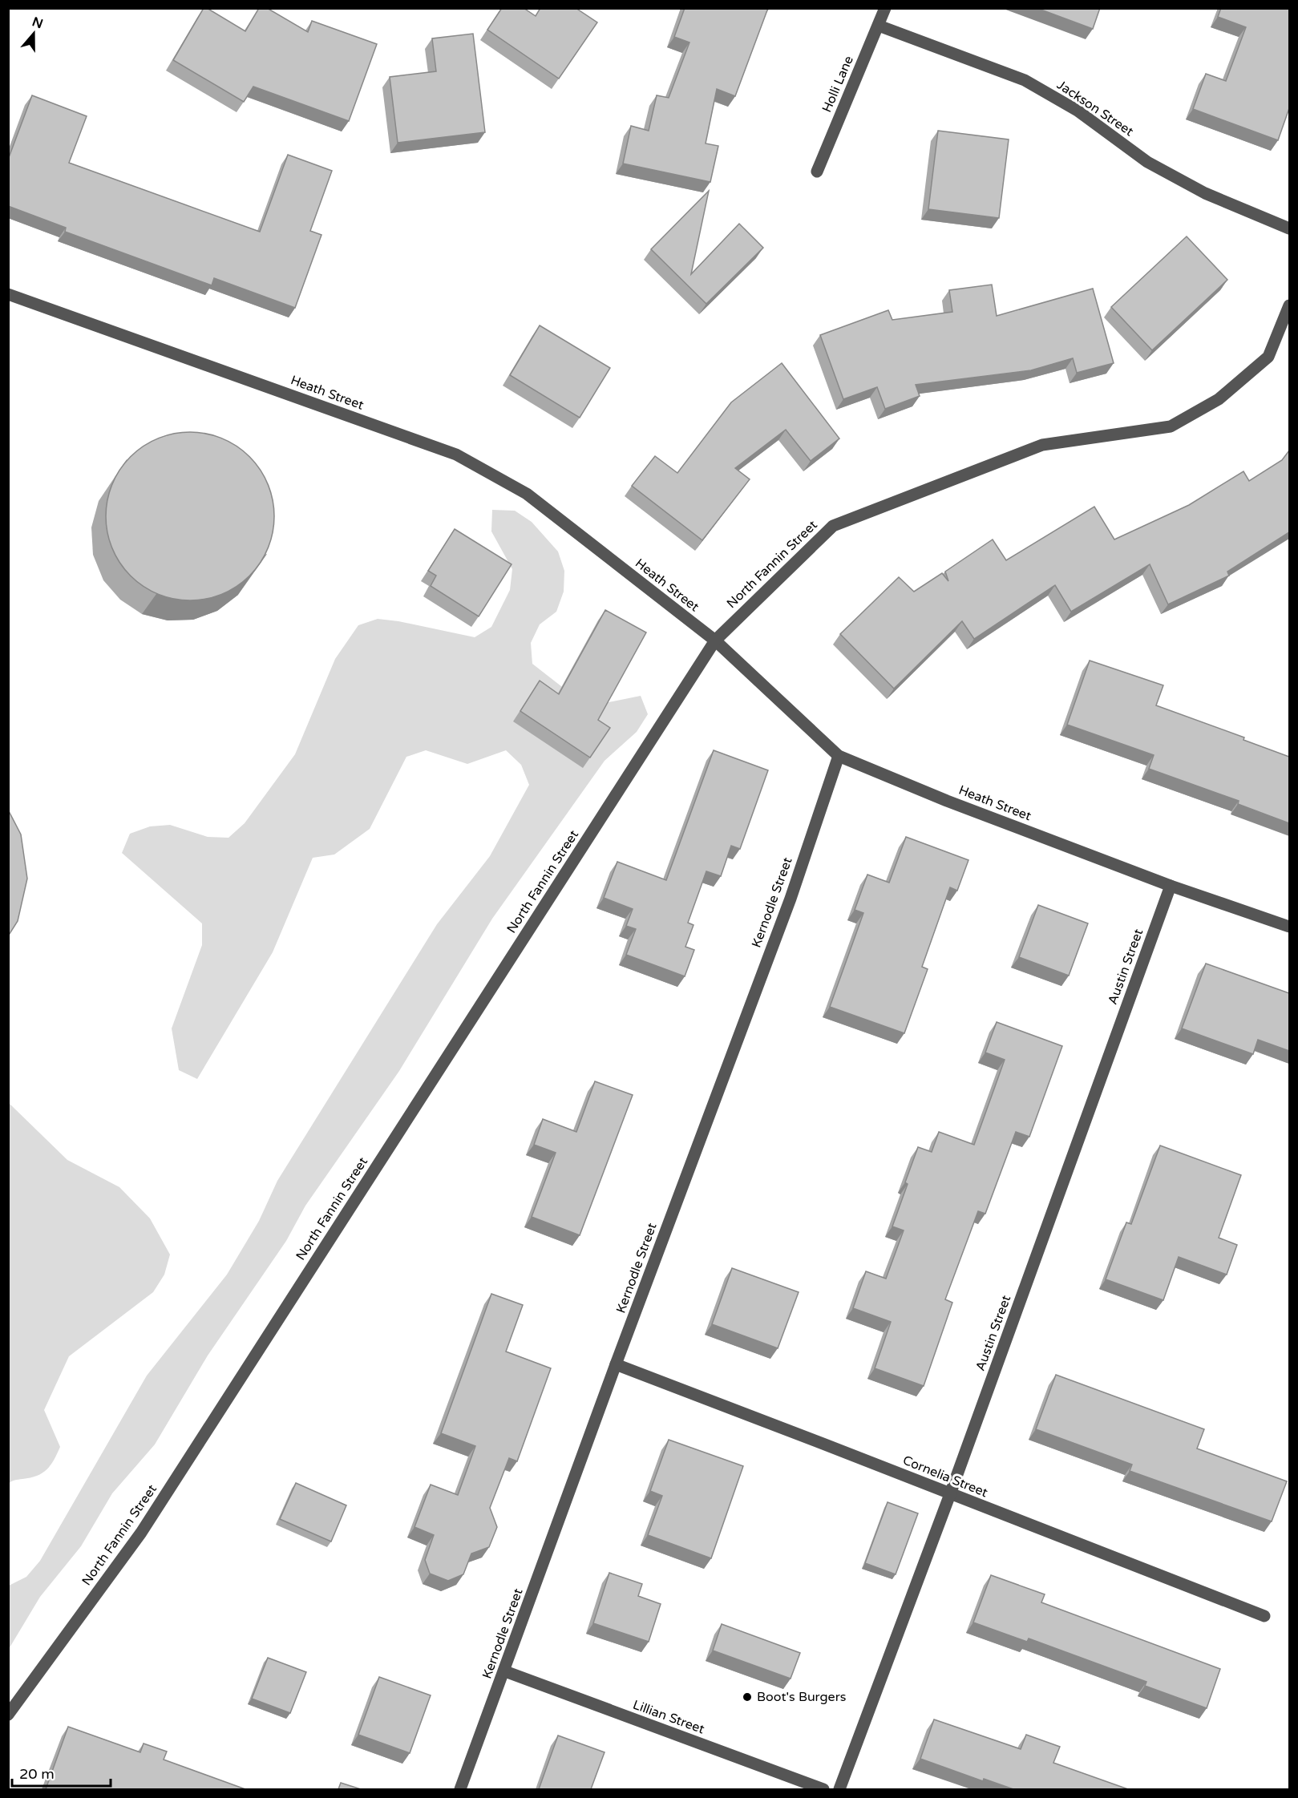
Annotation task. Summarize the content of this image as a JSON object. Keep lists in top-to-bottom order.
{
  "streets": {
    "street": [
      "Holli Lane",
      "Jackson Street",
      "Heath Street",
      "North Fannin Street",
      "Kernodle Street",
      "Austin Street",
      "Cornelia Street",
      "Lillian Street"
    ]
  },
  "crossings": [
    ["Holli Lane", "Jackson Street"],
    ["Heath Street", "North Fannin Street"],
    ["Heath Street", "Kernodle Street"],
    ["Heath Street", "Austin Street"],
    ["Kernodle Street", "Cornelia Street"],
    ["Kernodle Street", "Lillian Street"],
    ["Austin Street", "Cornelia Street"]
  ],
  "places": ["Boot's Burgers"],
  "scale_bar": "20 m",
  "north": "top"
}
